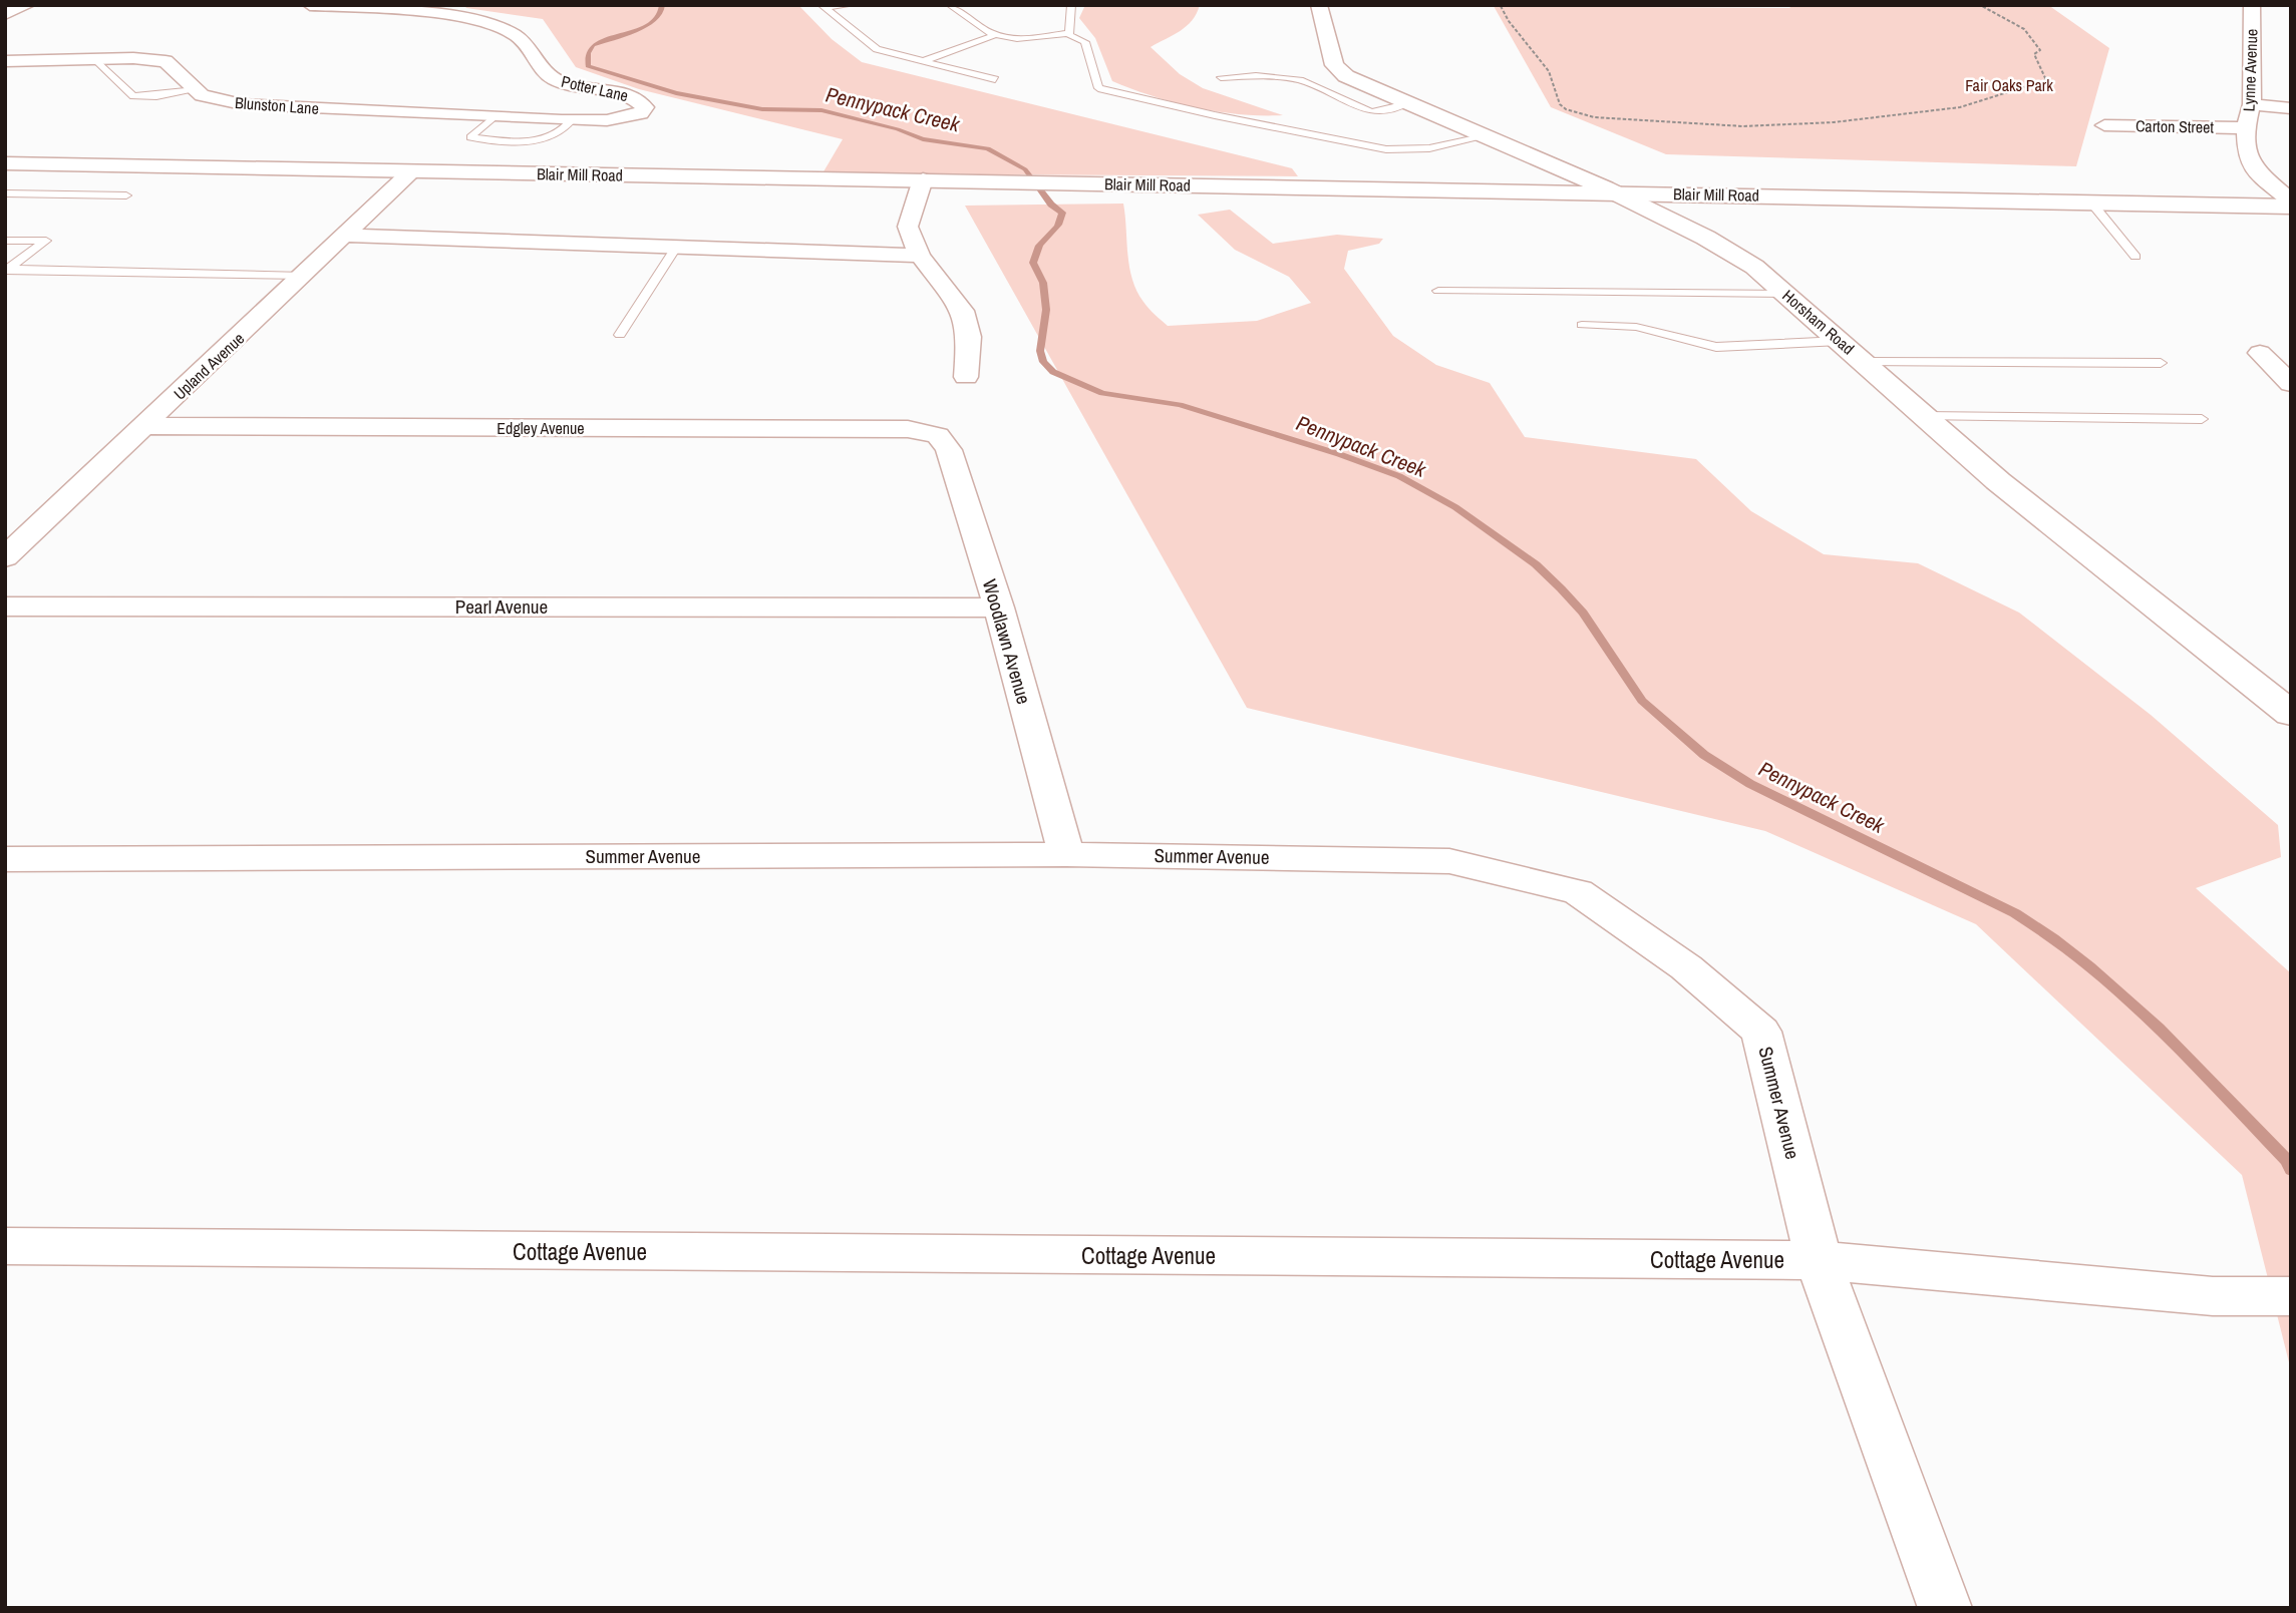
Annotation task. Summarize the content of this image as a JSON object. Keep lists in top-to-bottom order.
{
  "streets": {
    "main road": ["Blair Mill Road", "Horsham Road"],
    "street": [
      "Lynne Avenue",
      "Potter Lane",
      "Blunston Lane",
      "Carton Street",
      "Upland Avenue",
      "Edgley Avenue",
      "Pearl Avenue",
      "Woodlawn Avenue",
      "Summer Avenue",
      "Cottage Avenue"
    ]
  },
  "crossings": [
    ["Lynne Avenue", "Carton Street"],
    ["Potter Lane", "Blunston Lane"],
    ["Blair Mill Road", "Horsham Road"],
    ["Blair Mill Road", "Upland Avenue"],
    ["Upland Avenue", "Edgley Avenue"],
    ["Edgley Avenue", "Woodlawn Avenue"],
    ["Pearl Avenue", "Woodlawn Avenue"],
    ["Woodlawn Avenue", "Summer Avenue"],
    ["Summer Avenue", "Cottage Avenue"]
  ],
  "water": ["Pennypack Creek"],
  "parks": ["Fair Oaks Park"]
}
